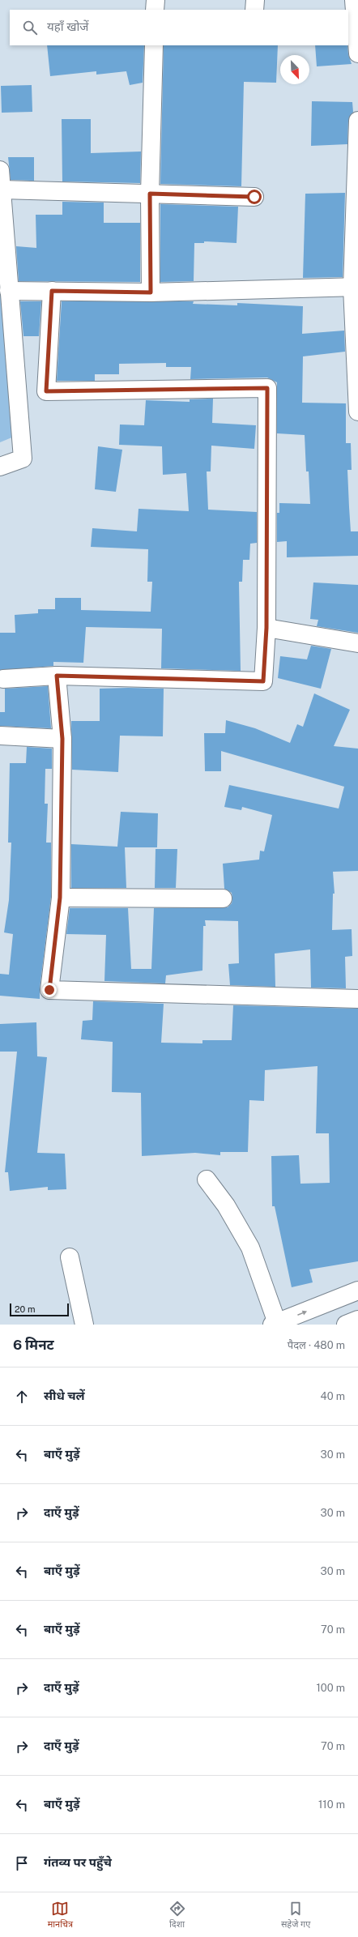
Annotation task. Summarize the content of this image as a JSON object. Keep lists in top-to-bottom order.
{
  "scale_bar": "20 m",
  "north": "bottom right",
  "page": {
    "search": "यहाँ खोजें",
    "scale": "20 m",
    "heading": ["6 मिनट", "पैदल · 480 m"],
    "list": [
      ["सीधे चलें", "40 m"],
      ["बाएँ मुड़ें", "30 m"],
      ["दाएँ मुड़ें", "30 m"],
      ["बाएँ मुड़ें", "30 m"],
      ["बाएँ मुड़ें", "70 m"],
      ["दाएँ मुड़ें", "100 m"],
      ["दाएँ मुड़ें", "70 m"],
      ["बाएँ मुड़ें", "110 m"],
      "गंतव्य पर पहुँचे"
    ],
    "nav": ["मानचित्र", "दिशा", "सहेजे गए"]
  }
}
